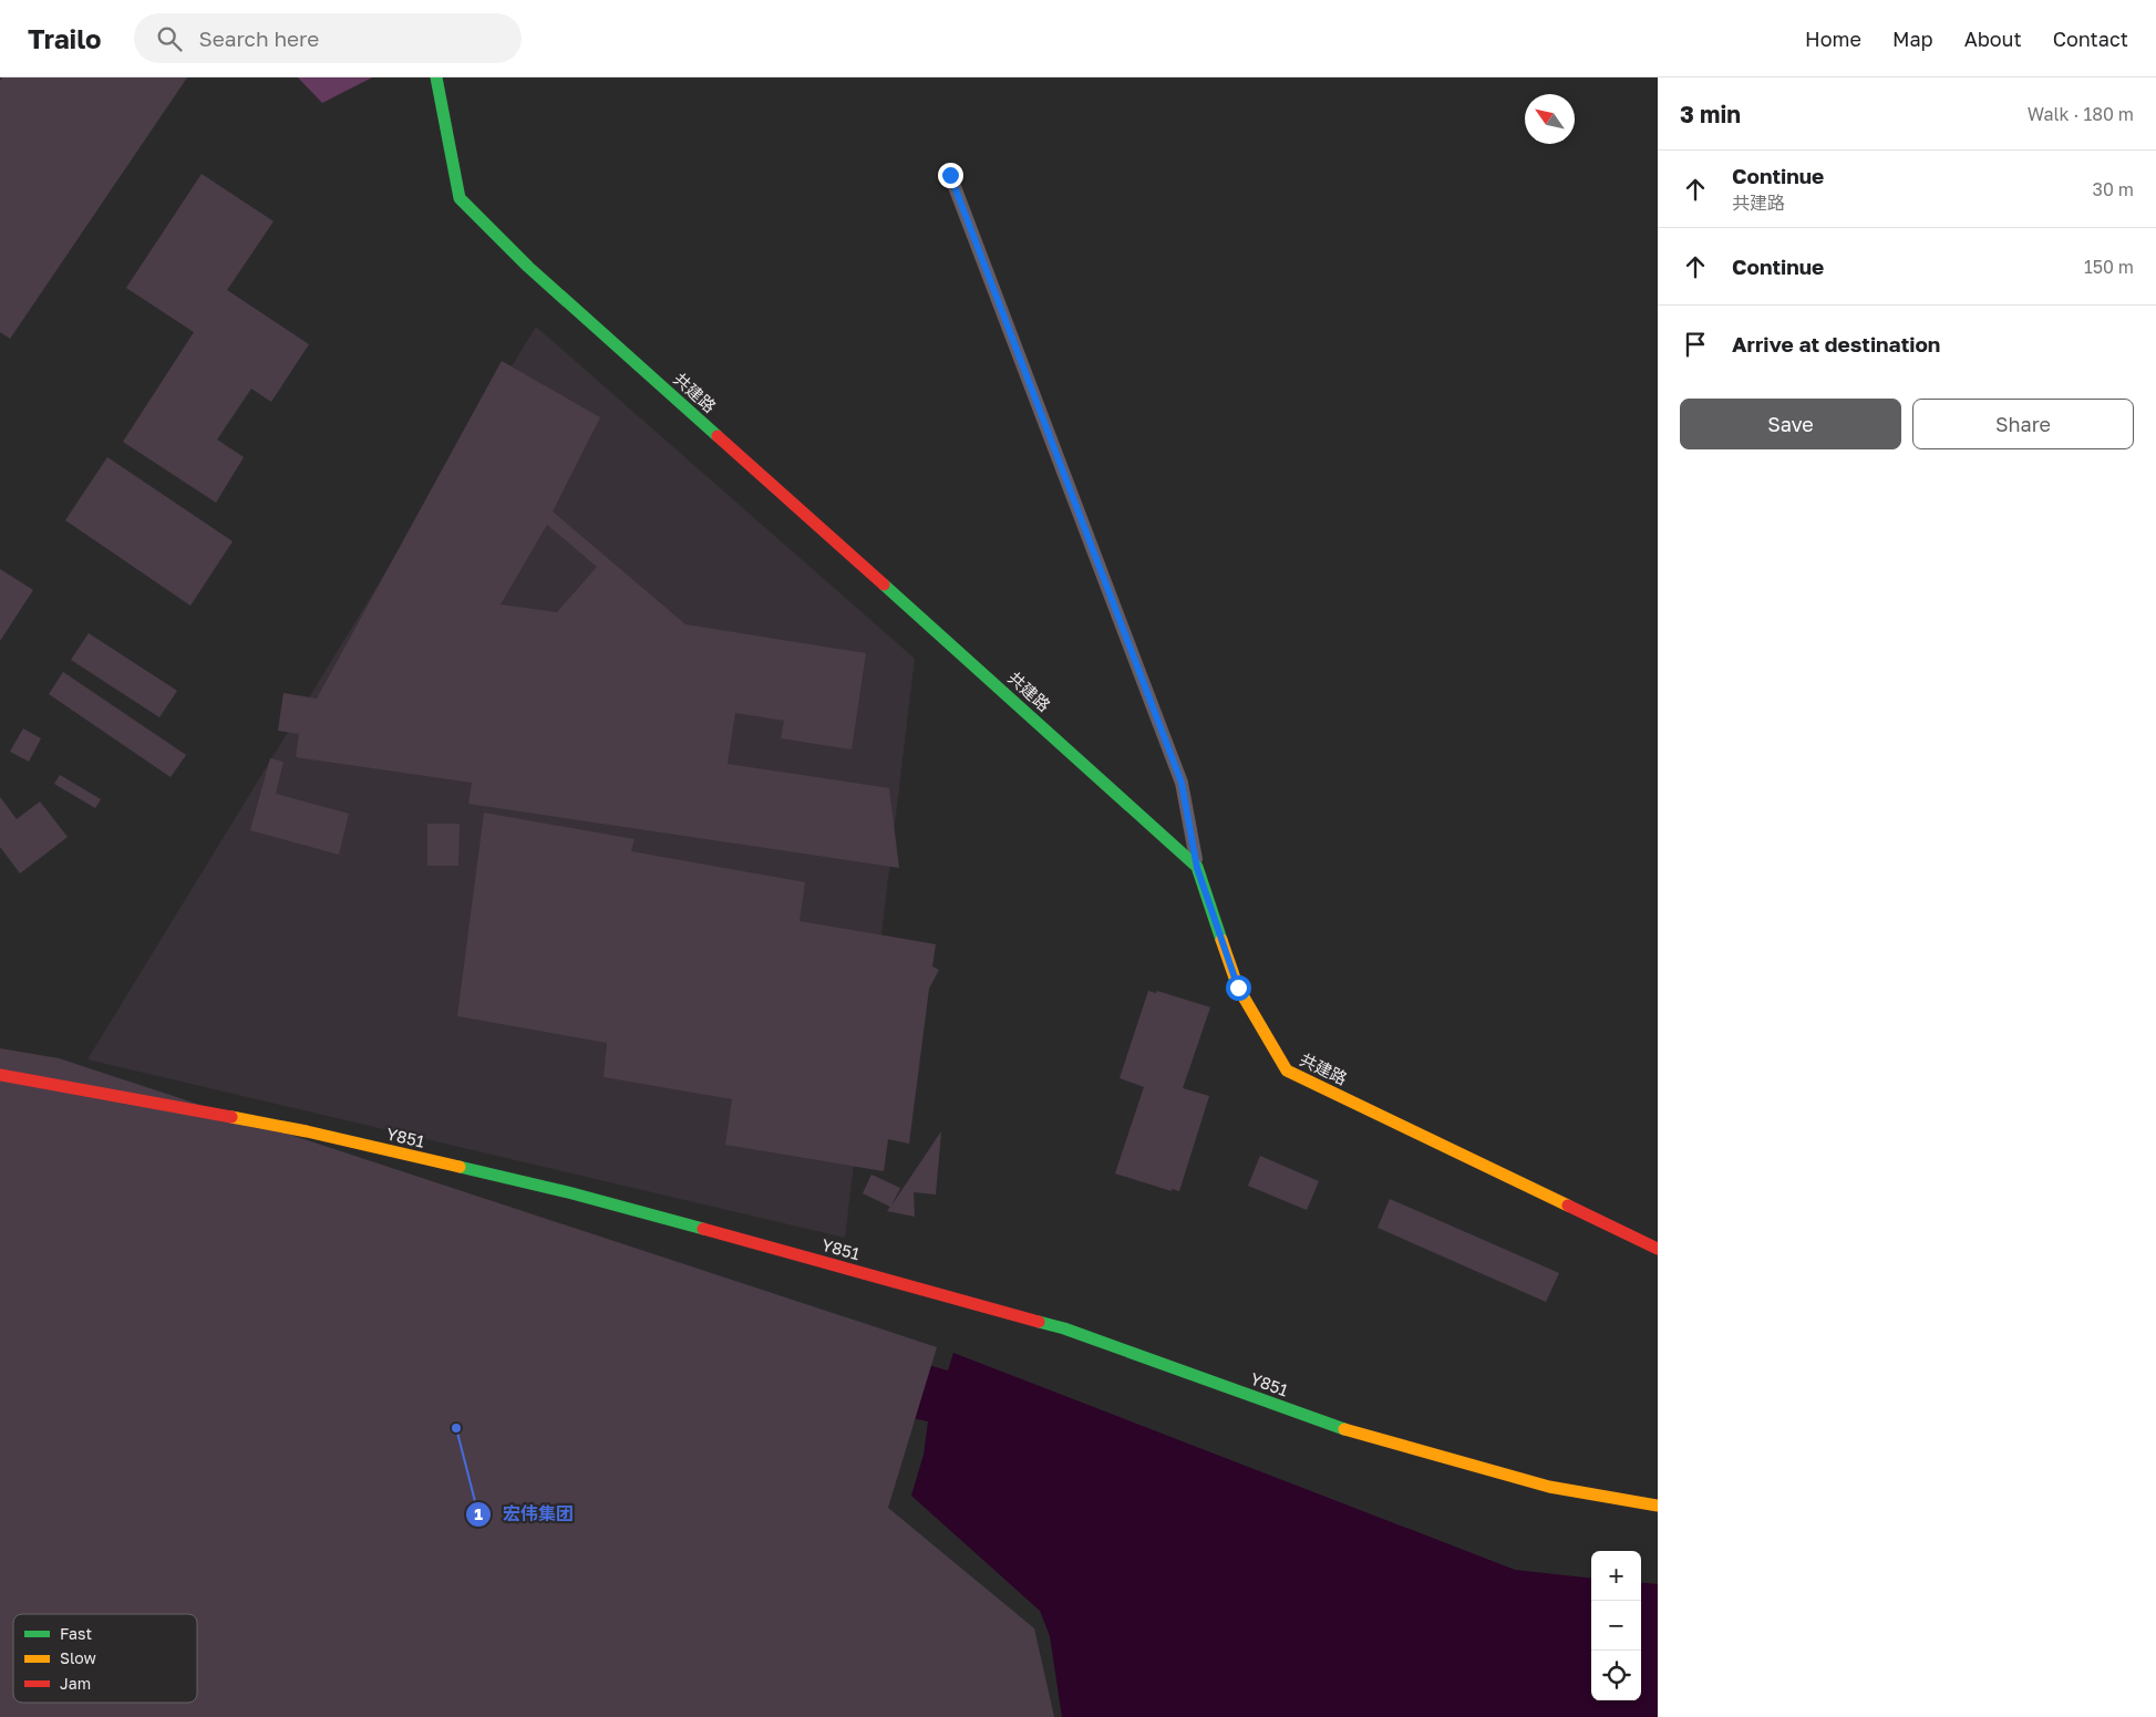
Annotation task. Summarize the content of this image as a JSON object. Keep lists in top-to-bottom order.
{
  "streets": {
    "street": ["共建路", "Y851"]
  },
  "places": ["宏伟集团"],
  "legend": ["Fast", "Slow", "Jam"],
  "north": "top left",
  "page": {
    "header": "Trailo",
    "search": "Search here",
    "nav": [
      "Home",
      "Map",
      "About",
      "Contact"
    ],
    "heading": ["3 min", "Walk · 180 m"],
    "list": [
      ["Continue", "共建路", "30 m"],
      ["Continue", "150 m"],
      "Arrive at destination"
    ],
    "buttons": ["Save", "Share"],
    "map_buttons": ["+", "−"]
  }
}
